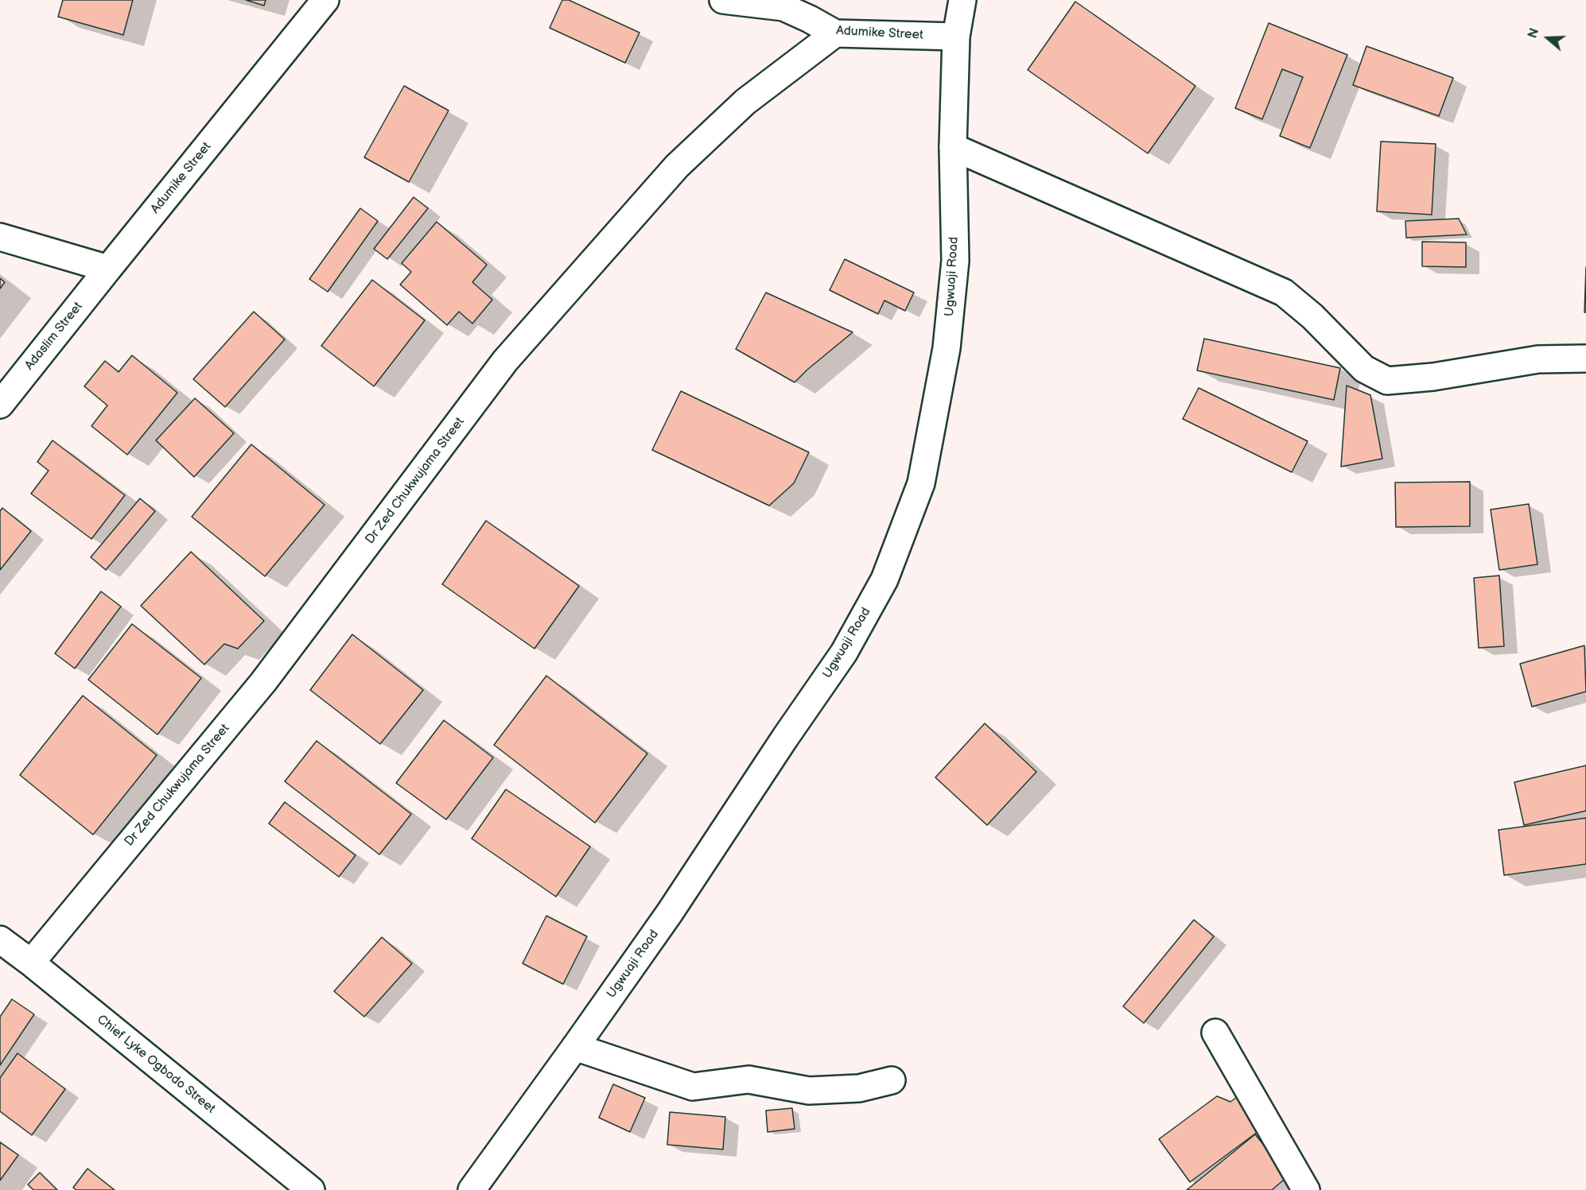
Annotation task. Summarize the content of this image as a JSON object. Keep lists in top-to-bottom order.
{
  "streets": {
    "street": [
      "Adumike Street",
      "Ugwuaji Road",
      "Adaslim Street",
      "Dr Zed Chukwujama Street",
      "Chief Lyke Ogbodo Street"
    ]
  },
  "crossings": [
    ["Adumike Street", "Ugwuaji Road"],
    ["Adumike Street", "Adaslim Street"],
    ["Adumike Street", "Dr Zed Chukwujama Street"],
    ["Dr Zed Chukwujama Street", "Chief Lyke Ogbodo Street"]
  ],
  "north": "left"
}
